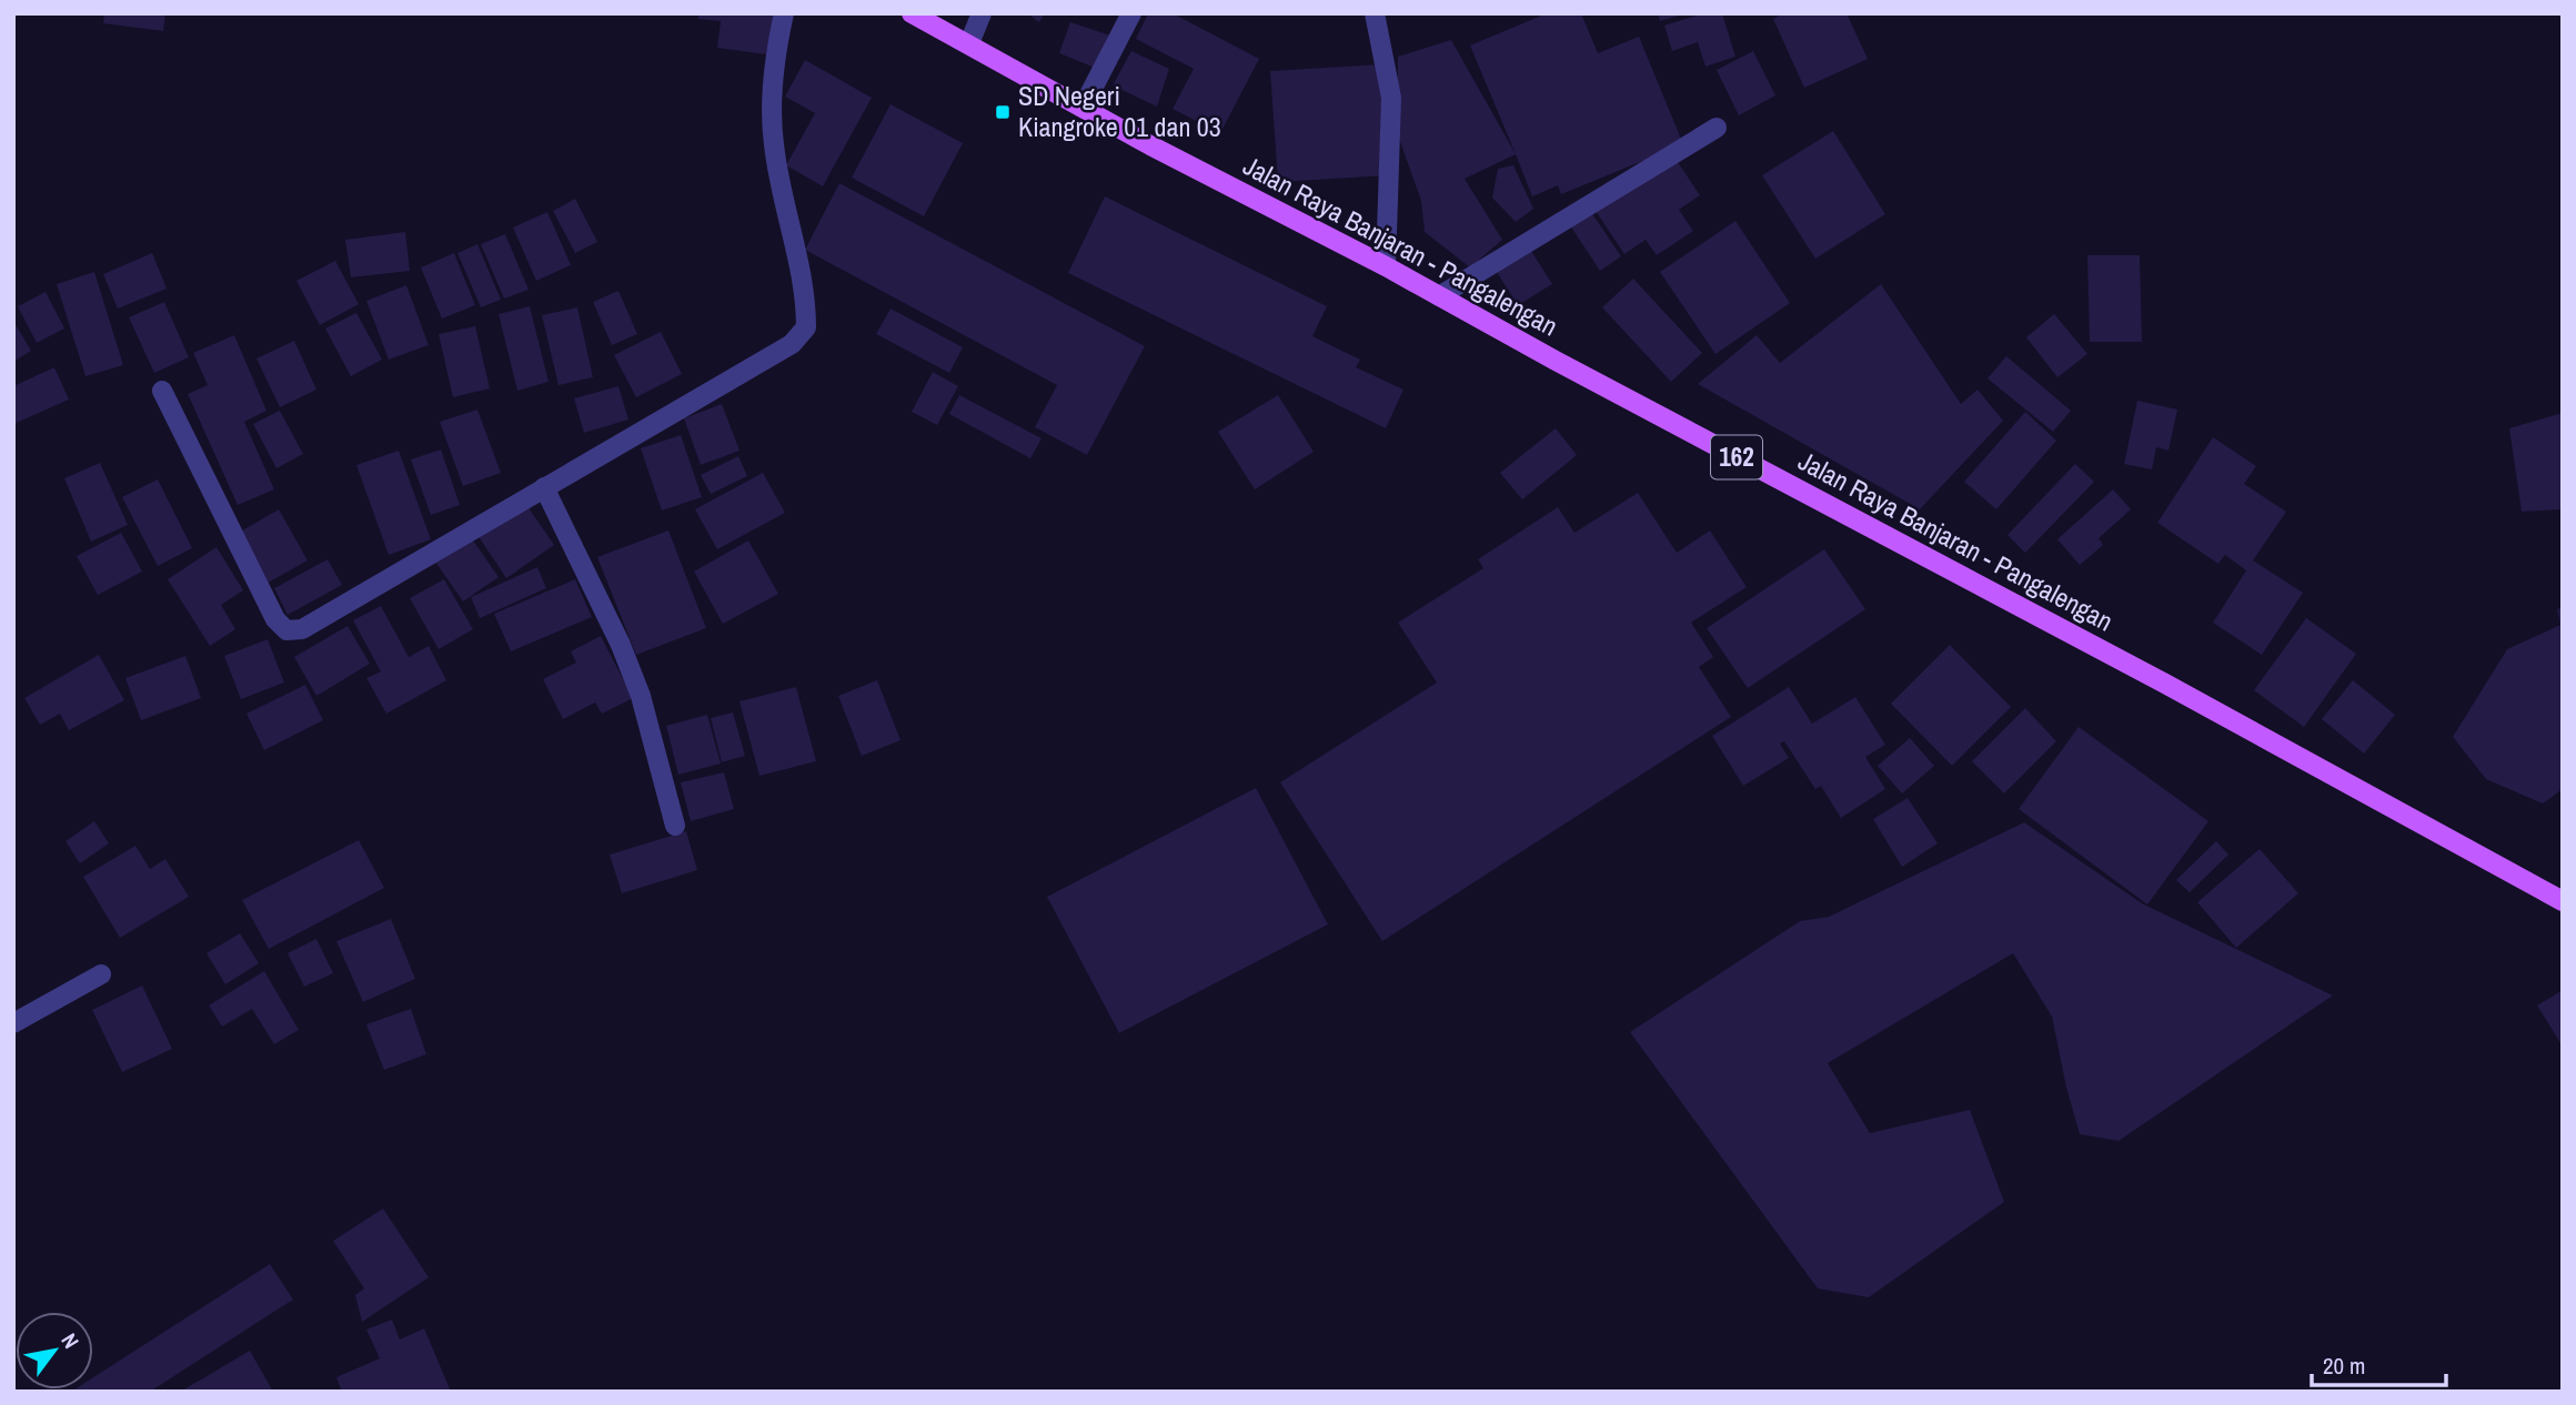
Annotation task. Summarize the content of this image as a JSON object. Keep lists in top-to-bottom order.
{
  "streets": {
    "main road": ["Jalan Raya Banjaran - Pangalengan", "162"]
  },
  "places": {
    "transit": ["SD Negeri Kiangroke 01 dan 03"]
  },
  "scale_bar": "20 m",
  "north": "top right"
}
